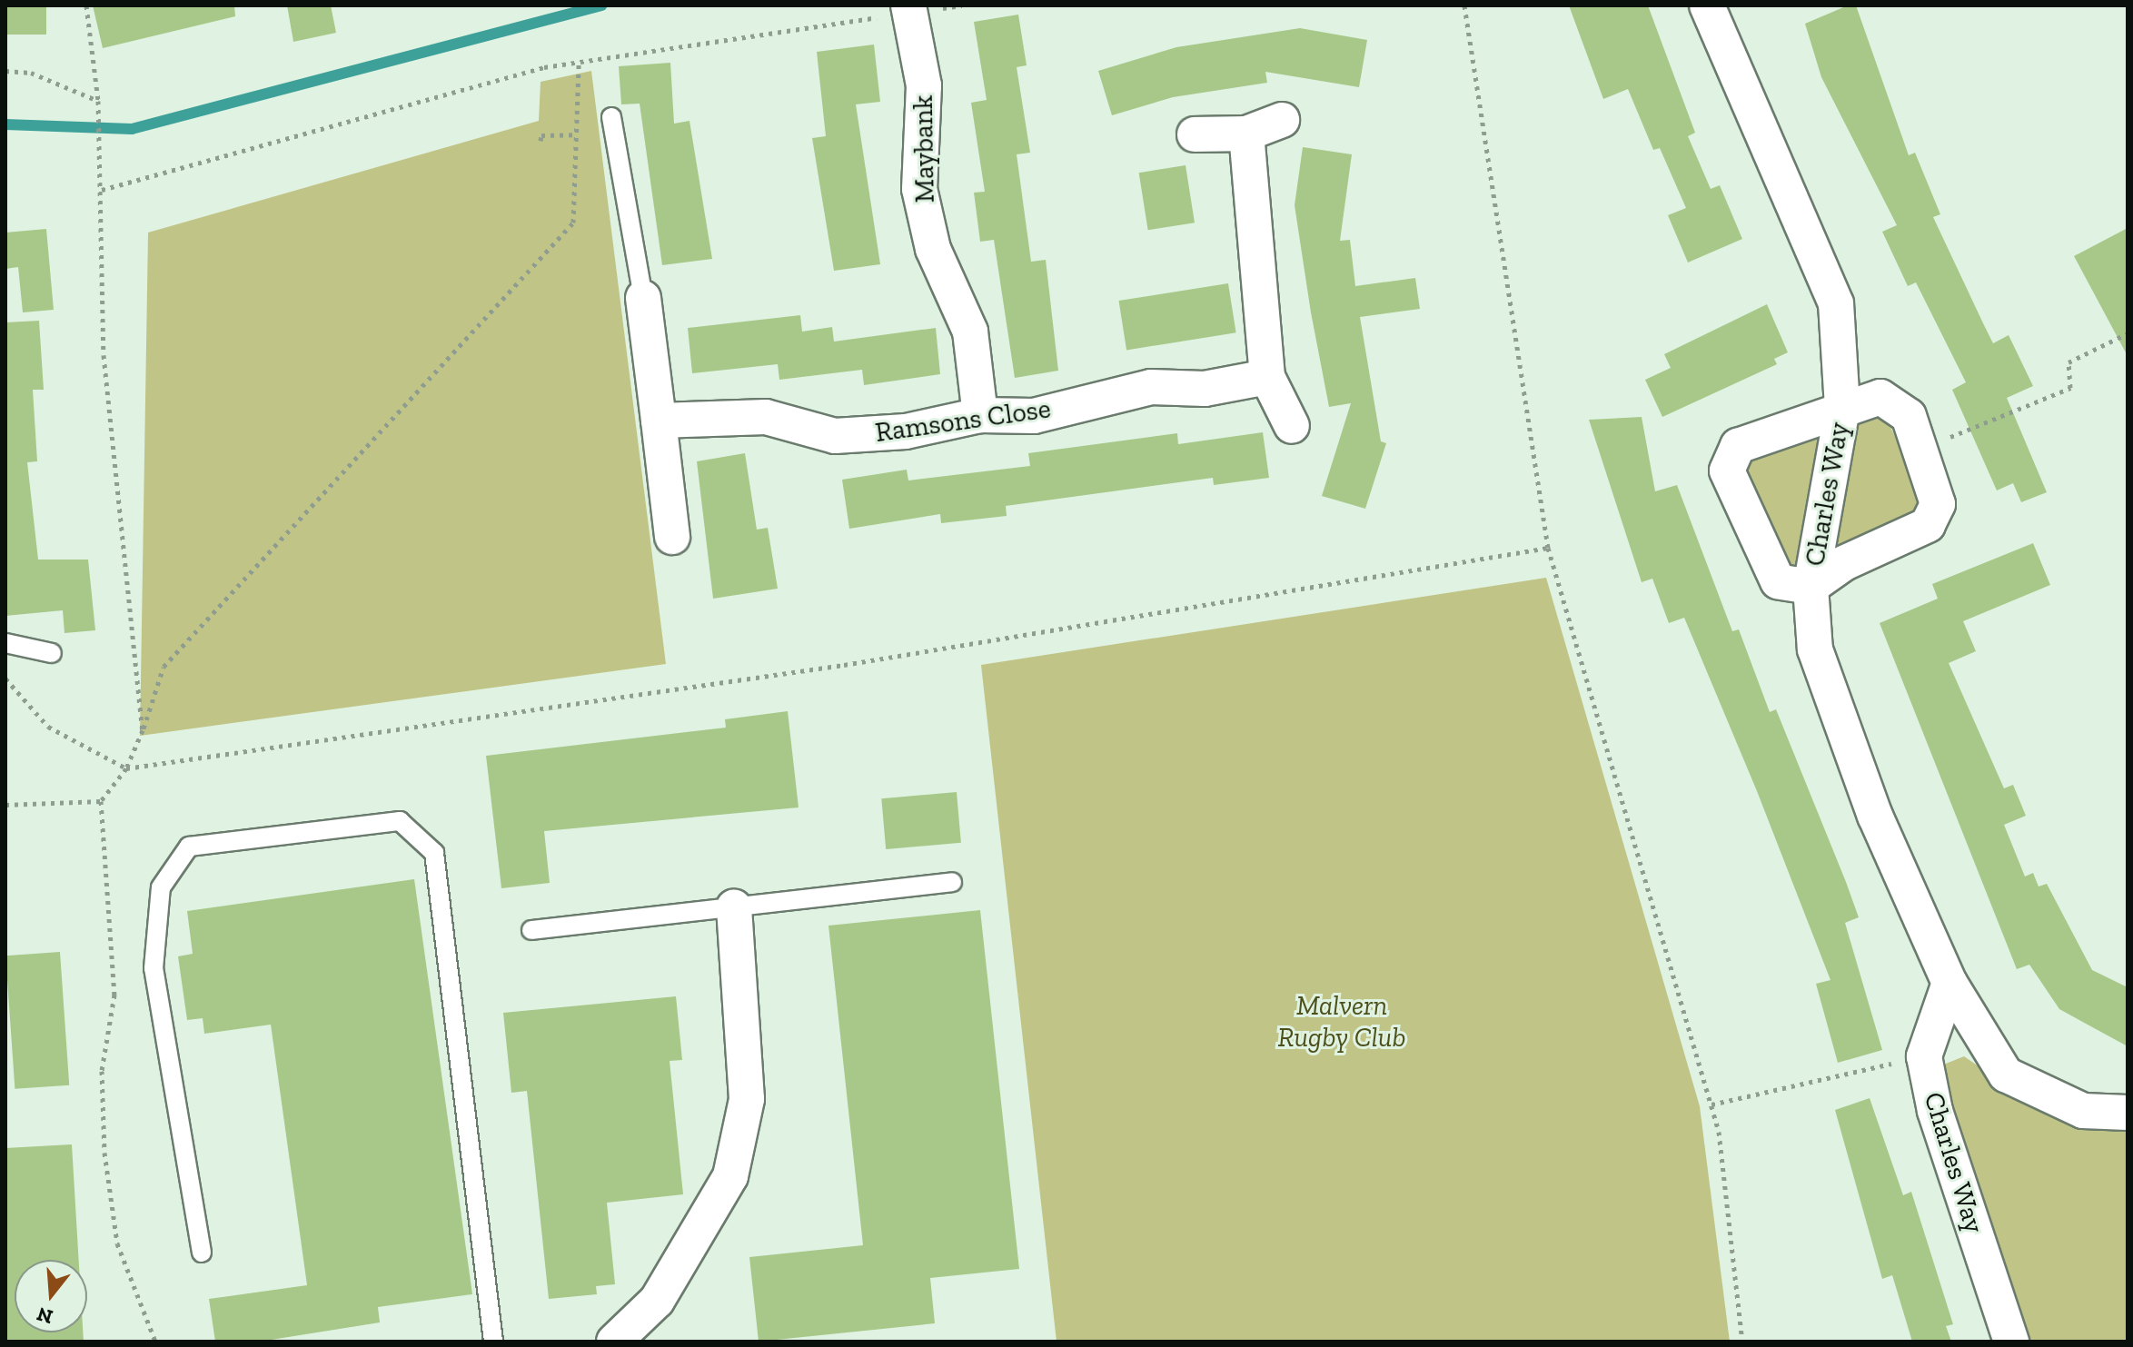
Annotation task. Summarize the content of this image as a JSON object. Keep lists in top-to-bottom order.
{
  "streets": {
    "street": ["Maybank", "Ramsons Close", "Charles Way"]
  },
  "crossings": [
    ["Maybank", "Ramsons Close"]
  ],
  "parks": ["Malvern Rugby Club"],
  "north": "bottom"
}
